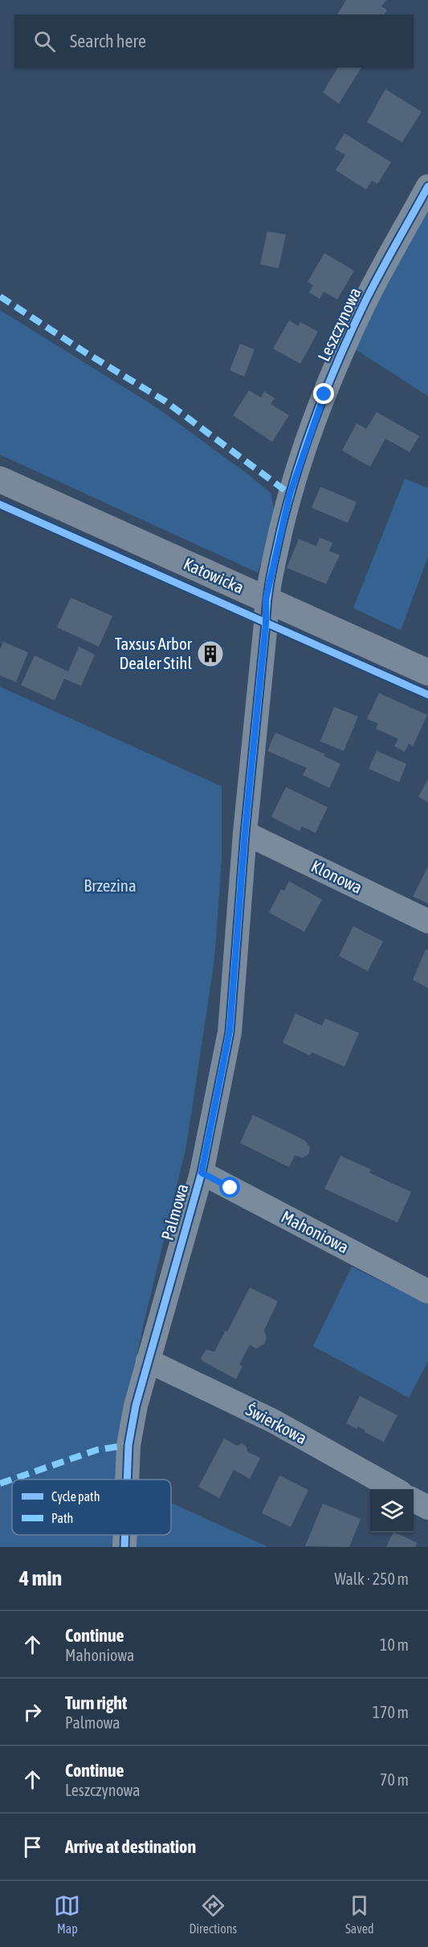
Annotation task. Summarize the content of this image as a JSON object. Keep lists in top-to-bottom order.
{
  "streets": {
    "main road": ["Katowicka"],
    "street": [
      "Leszczynowa",
      "Klonowa",
      "Palmowa",
      "Mahoniowa",
      "Świerkowa"
    ]
  },
  "crossings": [
    ["Leszczynowa", "Katowicka"],
    ["Leszczynowa", "Palmowa"],
    ["Katowicka", "Palmowa"],
    ["Klonowa", "Palmowa"],
    ["Palmowa", "Mahoniowa"],
    ["Palmowa", "Świerkowa"]
  ],
  "parks": ["Brzezina"],
  "places": {
    "building": ["Taxsus Arbor Dealer Stihl"]
  },
  "legend": ["Cycle path", "Path"],
  "page": {
    "search": "Search here",
    "heading": ["4 min", "Walk · 250 m"],
    "list": [
      ["Continue", "Mahoniowa", "10 m"],
      ["Turn right", "Palmowa", "170 m"],
      ["Continue", "Leszczynowa", "70 m"],
      "Arrive at destination"
    ],
    "nav": ["Map", "Directions", "Saved"]
  }
}
